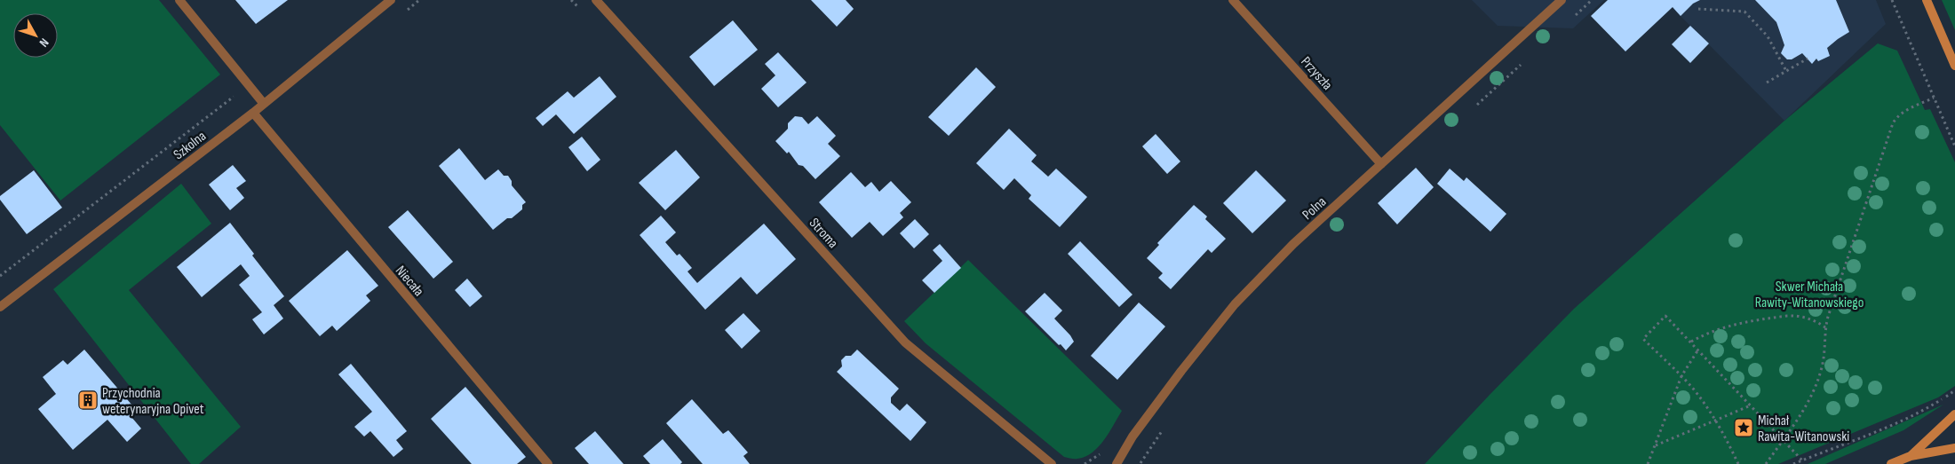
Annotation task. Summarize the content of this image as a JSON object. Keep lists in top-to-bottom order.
{
  "streets": {
    "street": [
      "Przyszła",
      "Szkolna",
      "Polna",
      "Stroma",
      "Niecała"
    ]
  },
  "crossings": [
    ["Przyszła", "Polna"],
    ["Szkolna", "Niecała"]
  ],
  "parks": ["Skwer Michała Rawity-Witanowskiego"],
  "places": {
    "building": ["Przychodnia weterynaryjna Opivet"],
    "place": ["Michał Rawita-Witanowski"]
  },
  "north": "bottom right"
}
